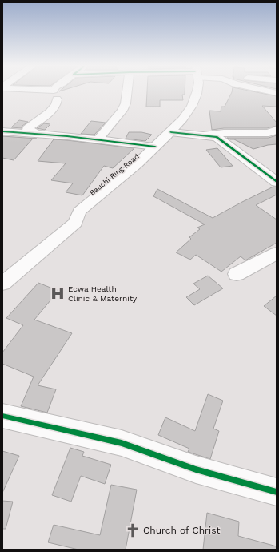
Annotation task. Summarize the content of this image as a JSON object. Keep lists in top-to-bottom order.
{
  "streets": {
    "street": ["Bauchi Ring Road"]
  },
  "places": {
    "hospital": ["Ecwa Health Clinic & Maternity"],
    "church": ["Church of Christ"]
  }
}
